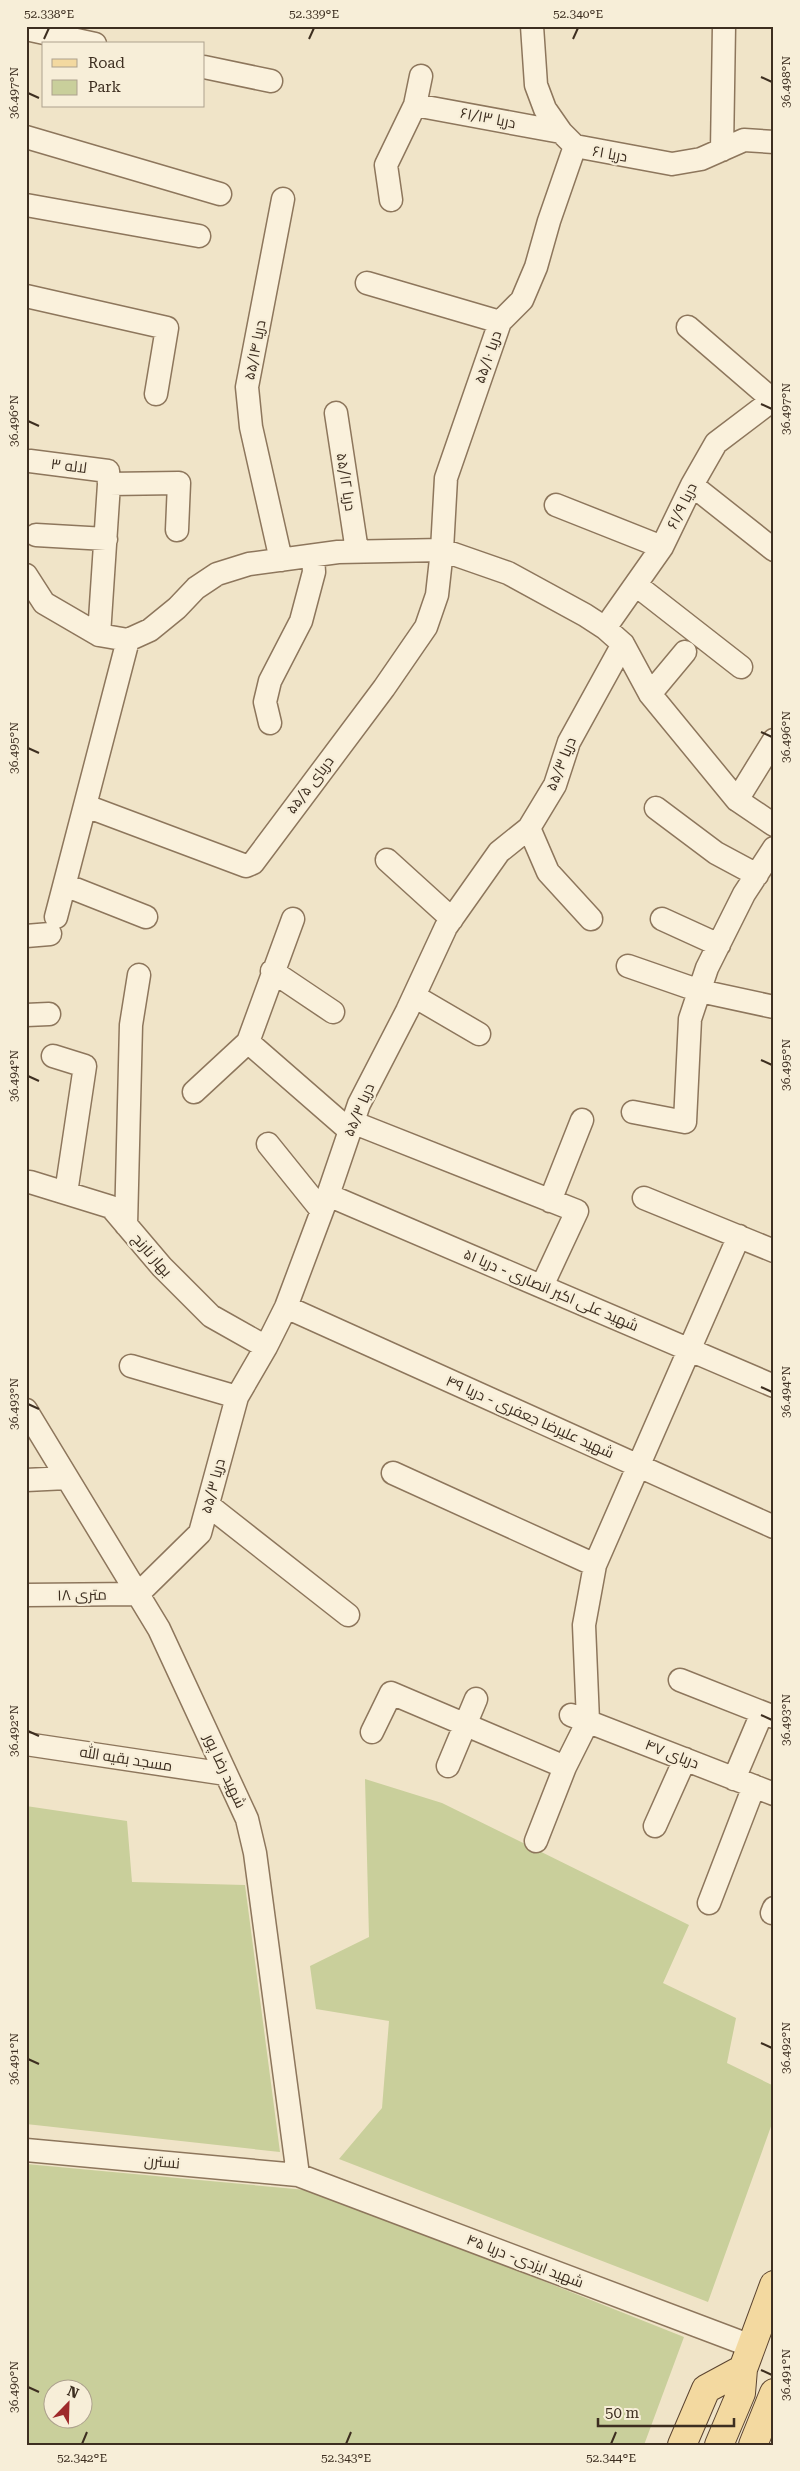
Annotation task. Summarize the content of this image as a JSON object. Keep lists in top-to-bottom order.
{
  "streets": {
    "street": [
      "دریا ۶۱/۱۳",
      "دریا ۶۱",
      "دریا ۵۵/۱۴",
      "دریا ۵۵/۱۰",
      "لاله ۳",
      "دریا ۵۵/۱۲",
      "دریا ۶۱/۹",
      "دریا ۵۵/۳",
      "دریای ۵۵/۵",
      "بهار نارنج",
      "شهید علی اکبر انصاری - دریا ۵۱",
      "شهید علیرضا جعفری - دریا ۴۹",
      "۱۸ متری",
      "دریای ۴۷",
      "مسجد بقیه الله",
      "شهید رضا پور",
      "نسترن",
      "شهید ایزدی- دریا ۴۵"
    ]
  },
  "crossings": [
    ["دریا ۶۱/۱۳", "دریا ۶۱"],
    ["دریا ۶۱/۱۳", "دریا ۵۵/۱۰"],
    ["دریا ۶۱", "دریا ۵۵/۱۰"],
    ["دریا ۵۵/۱۰", "دریای ۵۵/۵"],
    ["دریا ۵۵/۳", "بهار نارنج"],
    ["دریا ۵۵/۳", "شهید علی اکبر انصاری - دریا ۵۱"],
    ["دریا ۵۵/۳", "شهید علیرضا جعفری - دریا ۴۹"],
    ["دریا ۵۵/۳", "۱۸ متری"],
    ["دریا ۵۵/۳", "شهید رضا پور"],
    ["۱۸ متری", "شهید رضا پور"],
    ["مسجد بقیه الله", "شهید رضا پور"],
    ["شهید رضا پور", "نسترن"],
    ["شهید رضا پور", "شهید ایزدی- دریا ۴۵"],
    ["نسترن", "شهید ایزدی- دریا ۴۵"]
  ],
  "legend": ["Road", "Park"],
  "scale_bar": "50 m",
  "north": "top right",
  "coordinates": [
    "52.338°E",
    "52.339°E",
    "52.340°E",
    "36.498°N",
    "36.497°N",
    "36.496°N",
    "36.495°N",
    "36.494°N",
    "36.493°N",
    "36.492°N",
    "36.491°N",
    "36.490°N",
    "52.342°E",
    "52.343°E",
    "52.344°E"
  ]
}
